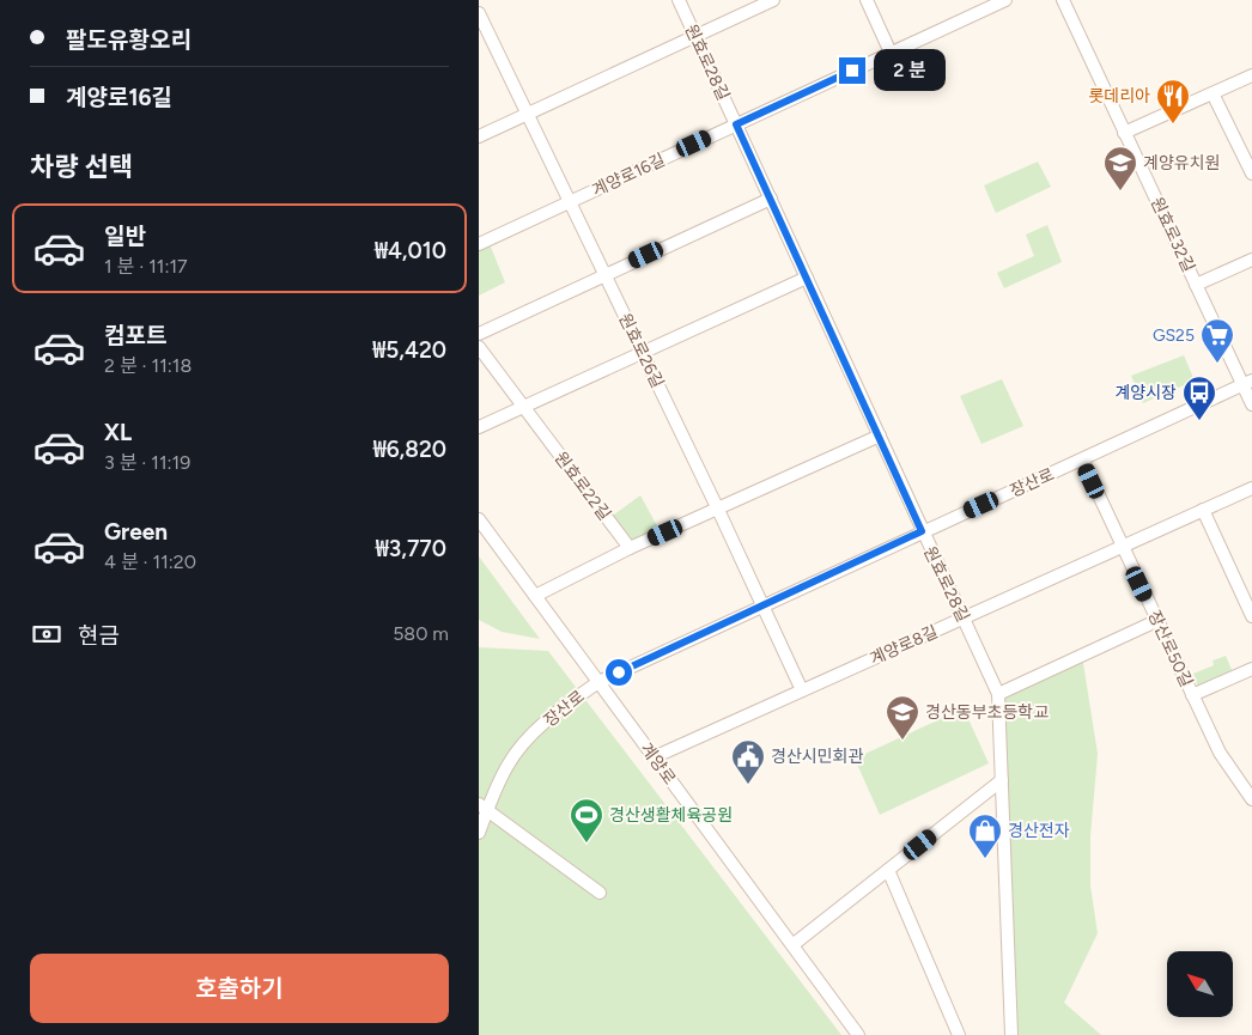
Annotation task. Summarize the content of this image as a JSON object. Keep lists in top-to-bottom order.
{
  "streets": {
    "street": [
      "원효로28길",
      "계양로16길",
      "원효로32길",
      "원효로26길",
      "장산로",
      "원효로22길",
      "계양로8길",
      "장산로50길",
      "계양로"
    ]
  },
  "crossings": [
    ["원효로28길", "계양로16길"],
    ["원효로28길", "장산로"],
    ["원효로28길", "계양로8길"],
    ["계양로16길", "원효로26길"],
    ["원효로32길", "장산로"],
    ["원효로26길", "장산로"],
    ["원효로26길", "계양로8길"],
    ["장산로", "장산로50길"],
    ["장산로", "계양로"],
    ["계양로8길", "장산로50길"],
    ["계양로8길", "계양로"]
  ],
  "places": {
    "restaurant": ["롯데리아"],
    "school or university": ["계양유치원", "경산동부초등학교"],
    "supermarket": ["GS25"],
    "bus stop": ["계양시장"],
    "public building": ["경산시민회관"],
    "sports": ["경산생활체육공원"],
    "shop": ["경산전자"]
  },
  "north": "top left",
  "page": {
    "banner": ["팔도유황오리", "계양로16길"],
    "bubble": "2 분",
    "heading": "차량 선택",
    "list": [
      {
        "name": "일반",
        "note": "1 분 · 11:17",
        "value": "₩4,010"
      },
      {
        "name": "컴포트",
        "note": "2 분 · 11:18",
        "value": "₩5,420"
      },
      {
        "name": "XL",
        "note": "3 분 · 11:19",
        "value": "₩6,820"
      },
      {
        "name": "Green",
        "note": "4 분 · 11:20",
        "value": "₩3,770"
      }
    ],
    "pay": ["현금", "580 m"],
    "buttons": "호출하기"
  }
}
